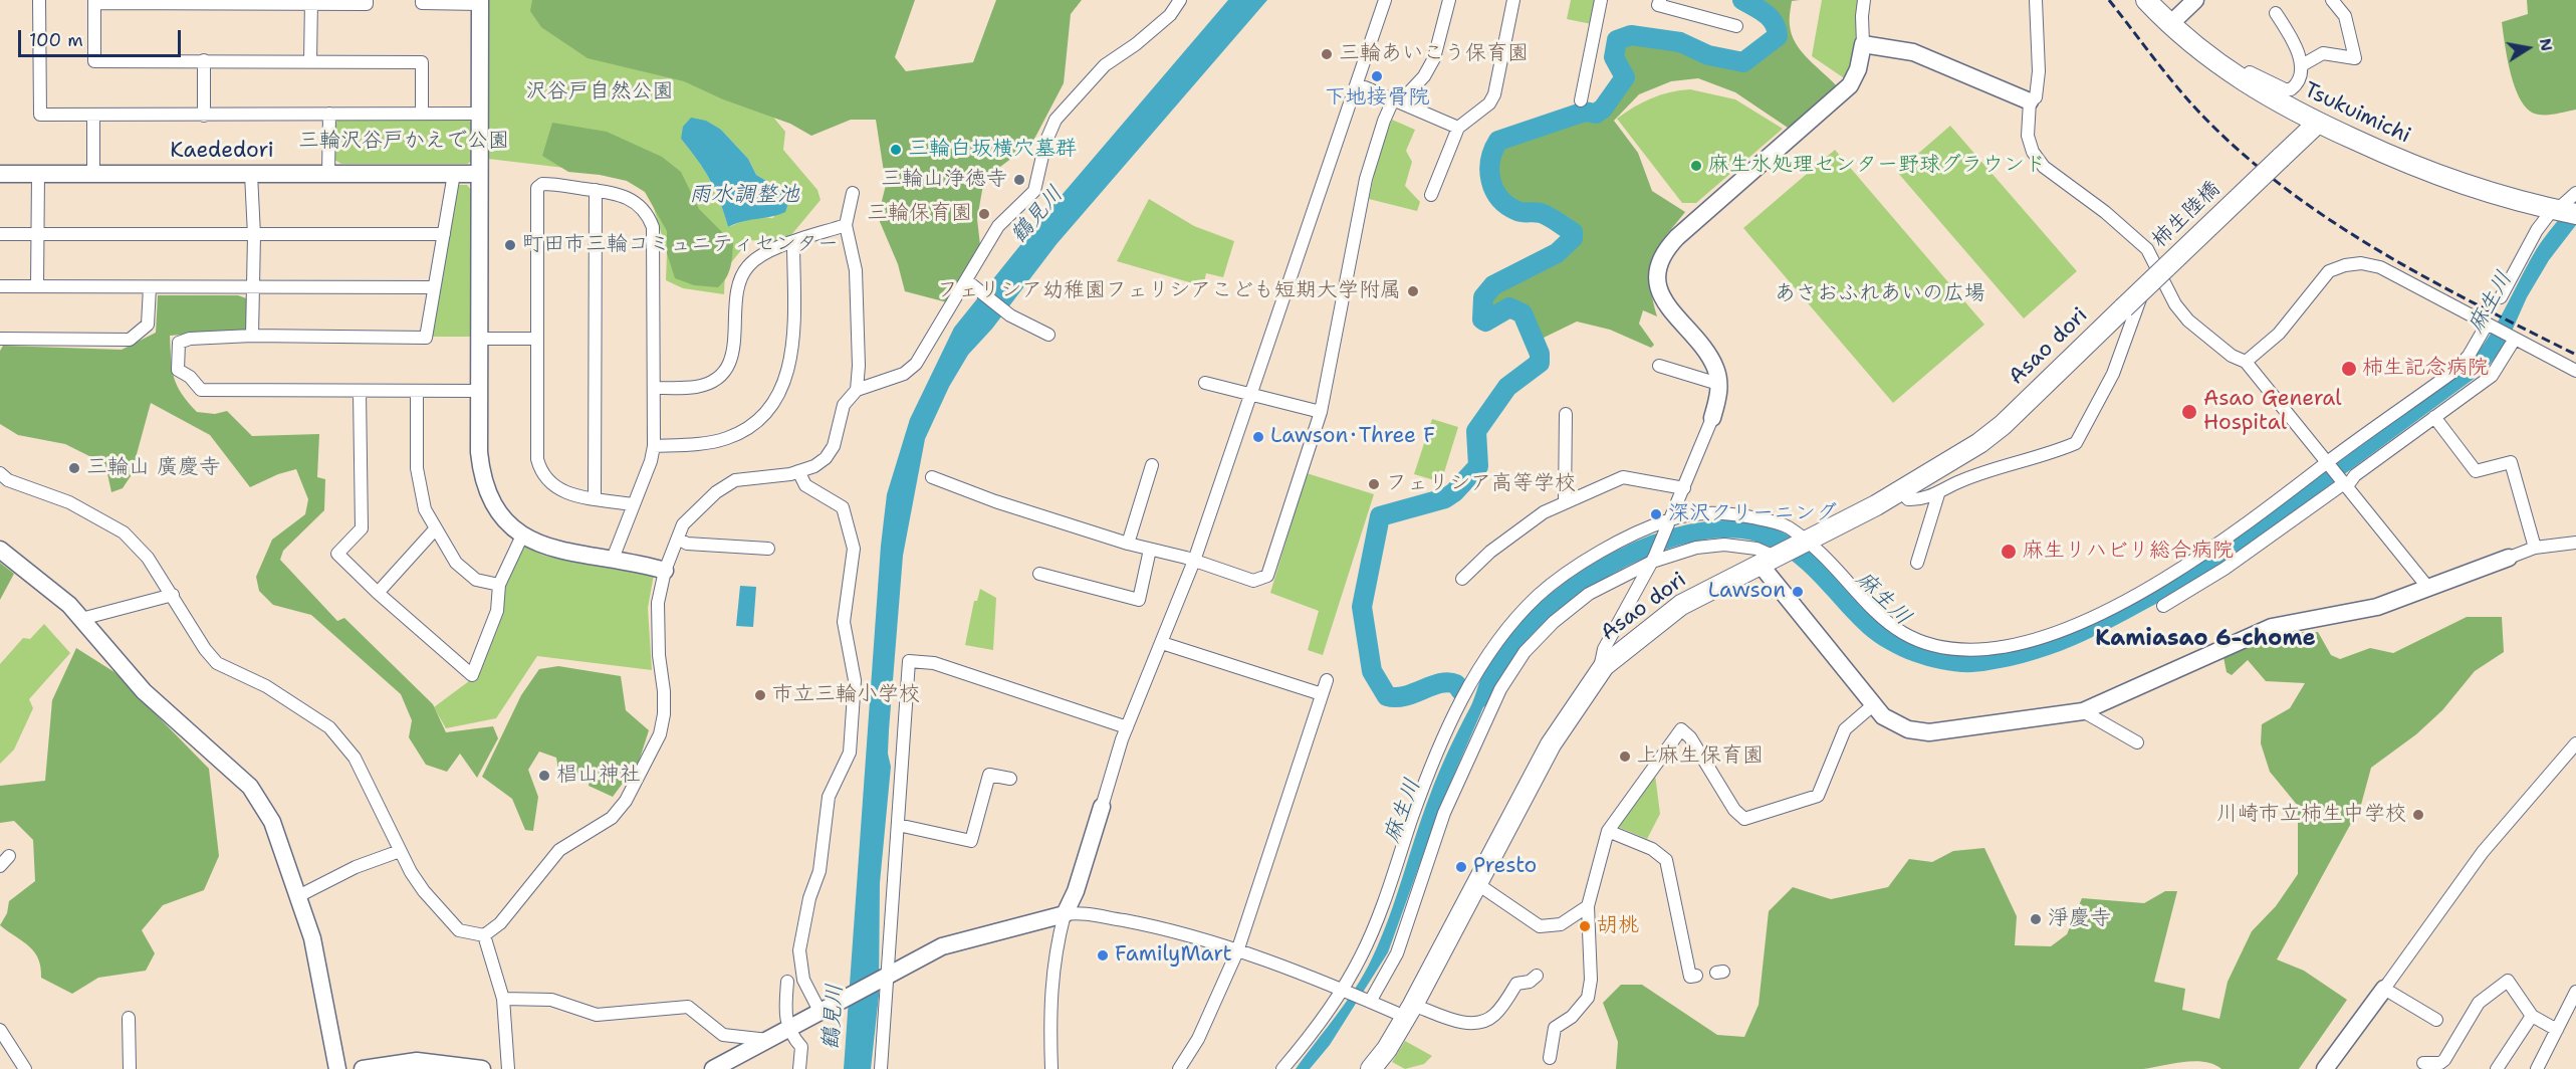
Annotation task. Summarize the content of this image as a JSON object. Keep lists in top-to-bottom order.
{
  "streets": {
    "main road": ["Tsukuimichi", "柿生陸橋", "Asao dori"],
    "street": ["Kaededori"]
  },
  "crossings": [
    ["Tsukuimichi", "柿生陸橋"],
    ["柿生陸橋", "Asao dori"]
  ],
  "districts": ["Kamiasao 6-chome"],
  "water": ["雨水調整池", "鶴見川", "麻生川"],
  "parks": ["沢谷戸自然公園", "三輪沢谷戸かえで公園", "あさおふれあいの広場"],
  "places": [
    "三輪あいこう保育園",
    "下地接骨院",
    "三輪白坂横穴墓群",
    "麻生水処理センター野球グラウンド",
    "三輪山浄徳寺",
    "三輪保育園",
    "町田市三輪コミュニティセンター",
    "フェリシア幼稚園フェリシアこども短期大学附属",
    "柿生記念病院",
    "Asao General Hospital",
    "Lawson･Three F",
    "三輪山 廣慶寺",
    "フェリシア高等学校",
    "深沢クリーニング",
    "麻生リハビリ総合病院",
    "Lawson",
    "市立三輪小学校",
    "上麻生保育園",
    "椙山神社",
    "川崎市立柿生中学校",
    "Presto",
    "淨慶寺",
    "胡桃",
    "FamilyMart"
  ],
  "scale_bar": "100 m",
  "north": "right"
}
